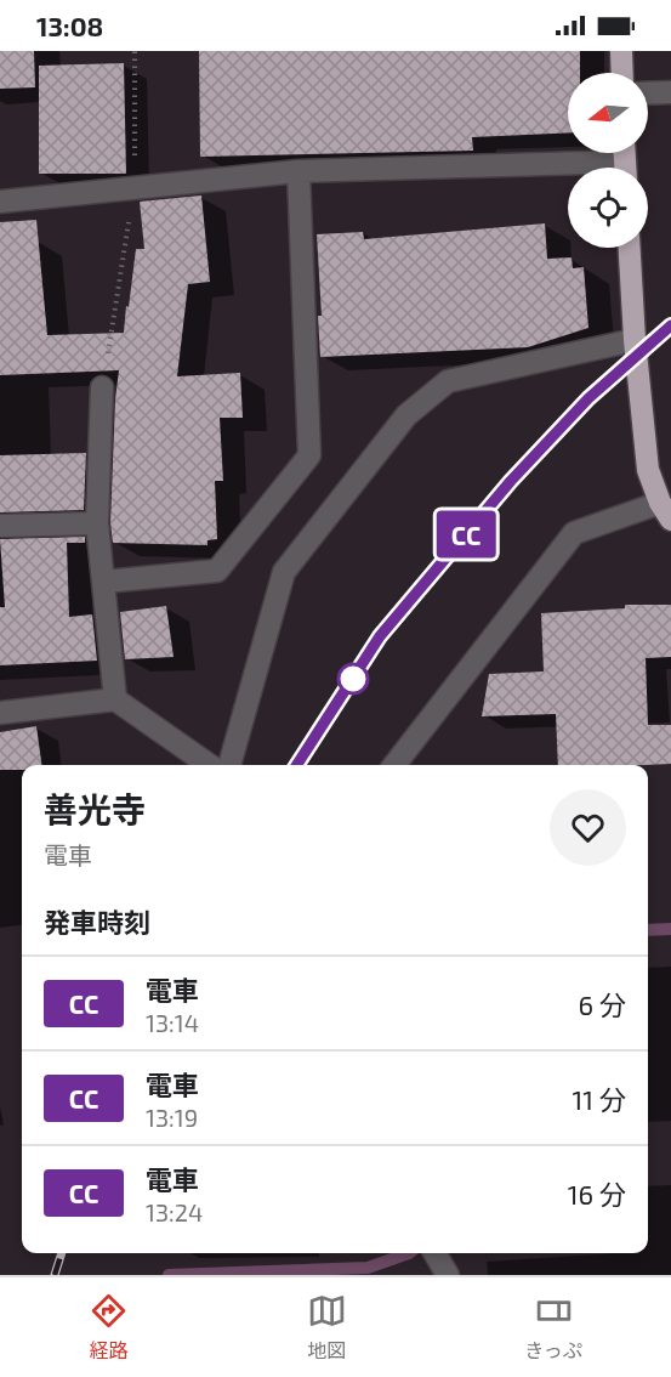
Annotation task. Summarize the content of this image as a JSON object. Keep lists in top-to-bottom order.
{
  "north": "left",
  "page": {
    "status": "13:08",
    "on_map": "CC",
    "heading": [
      ["善光寺", "電車"],
      "発車時刻"
    ],
    "list": [
      {
        "mark": "CC",
        "name": "電車",
        "note": "13:14",
        "value": "6 分"
      },
      {
        "mark": "CC",
        "name": "電車",
        "note": "13:19",
        "value": "11 分"
      },
      {
        "mark": "CC",
        "name": "電車",
        "note": "13:24",
        "value": "16 分"
      }
    ],
    "tabs": ["経路", "地図", "きっぷ"]
  }
}
